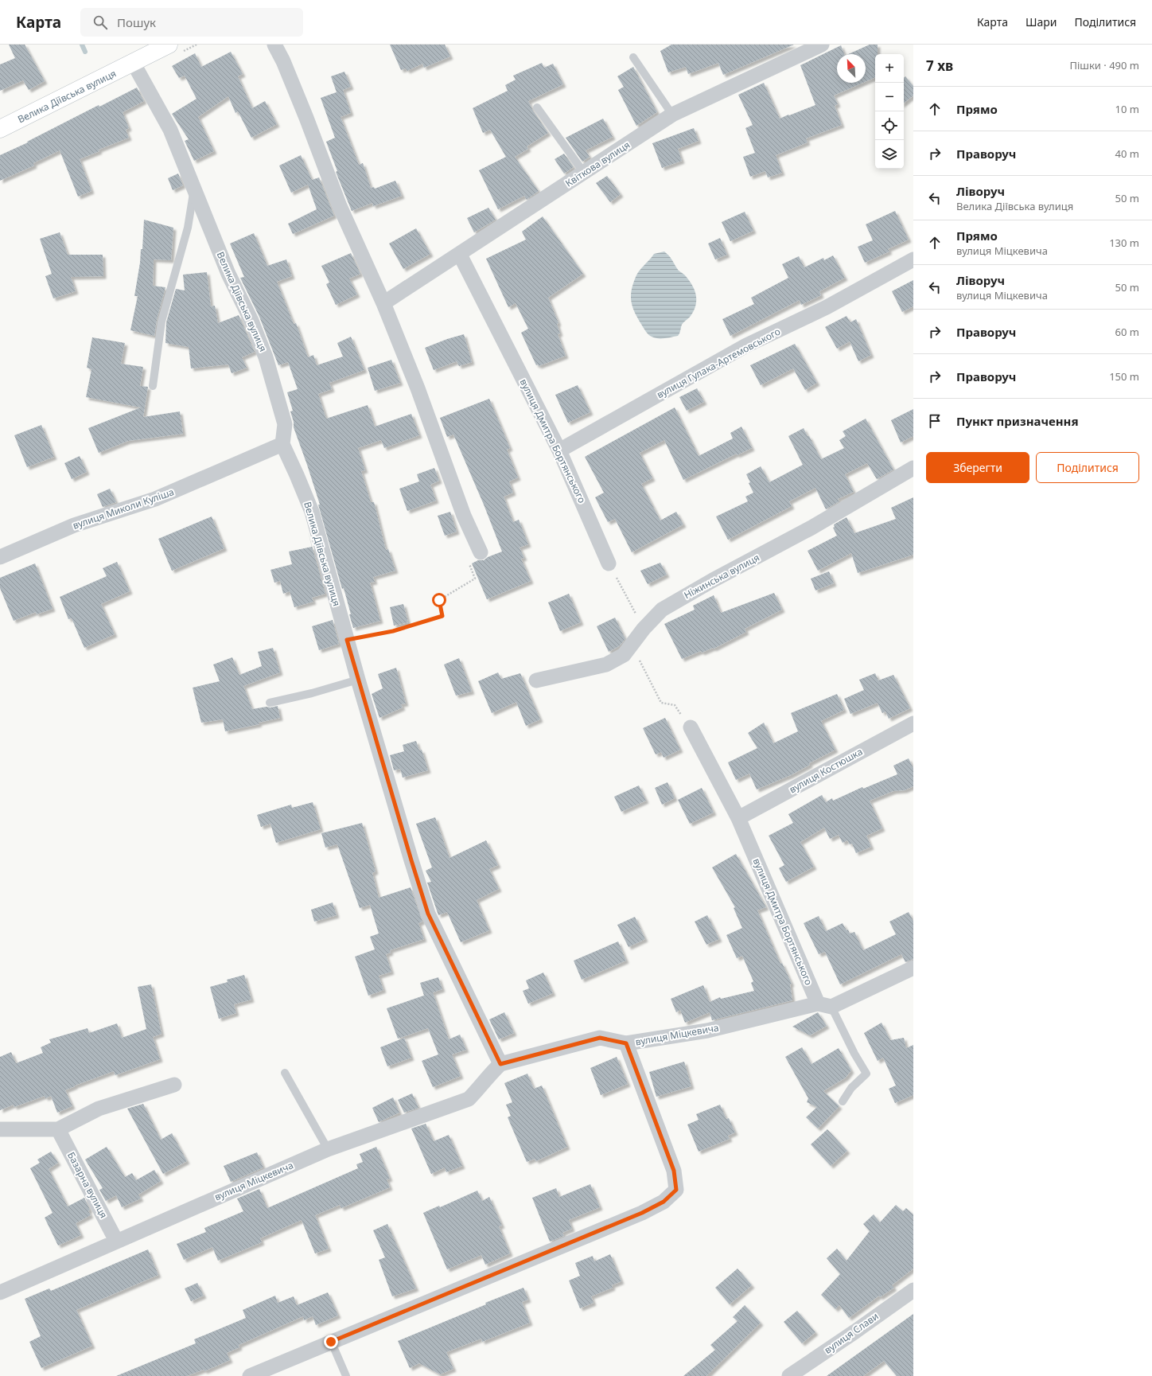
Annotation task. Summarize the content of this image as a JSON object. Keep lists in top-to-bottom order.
{
  "streets": {
    "street": [
      "Велика Діївська вулиця",
      "Квіткова вулиця",
      "вулиця Гулака-Артемовського",
      "вулиця Дмитра Бортянського",
      "вулиця Миколи Куліша",
      "Ніжинська вулиця",
      "вулиця Костюшка",
      "вулиця Міцкевича",
      "Базарна вулиця",
      "вулиця Слави"
    ]
  },
  "crossings": [
    ["Велика Діївська вулиця", "вулиця Миколи Куліша"],
    ["Велика Діївська вулиця", "вулиця Міцкевича"],
    ["Квіткова вулиця", "вулиця Дмитра Бортянського"],
    ["вулиця Гулака-Артемовського", "вулиця Дмитра Бортянського"],
    ["вулиця Дмитра Бортянського", "вулиця Костюшка"],
    ["вулиця Дмитра Бортянського", "вулиця Міцкевича"],
    ["вулиця Міцкевича", "Базарна вулиця"]
  ],
  "north": "top left",
  "page": {
    "header": "Карта",
    "search": "Пошук",
    "nav": ["Карта", "Шари", "Поділитися"],
    "heading": ["7 хв", "Пішки · 490 m"],
    "map_buttons": ["+", "−"],
    "list": [
      ["Прямо", "10 m"],
      ["Праворуч", "40 m"],
      ["Ліворуч", "Велика Діївська вулиця", "50 m"],
      ["Прямо", "вулиця Міцкевича", "130 m"],
      ["Ліворуч", "вулиця Міцкевича", "50 m"],
      ["Праворуч", "60 m"],
      ["Праворуч", "150 m"],
      "Пункт призначення"
    ],
    "buttons": ["Зберегти", "Поділитися"]
  }
}
